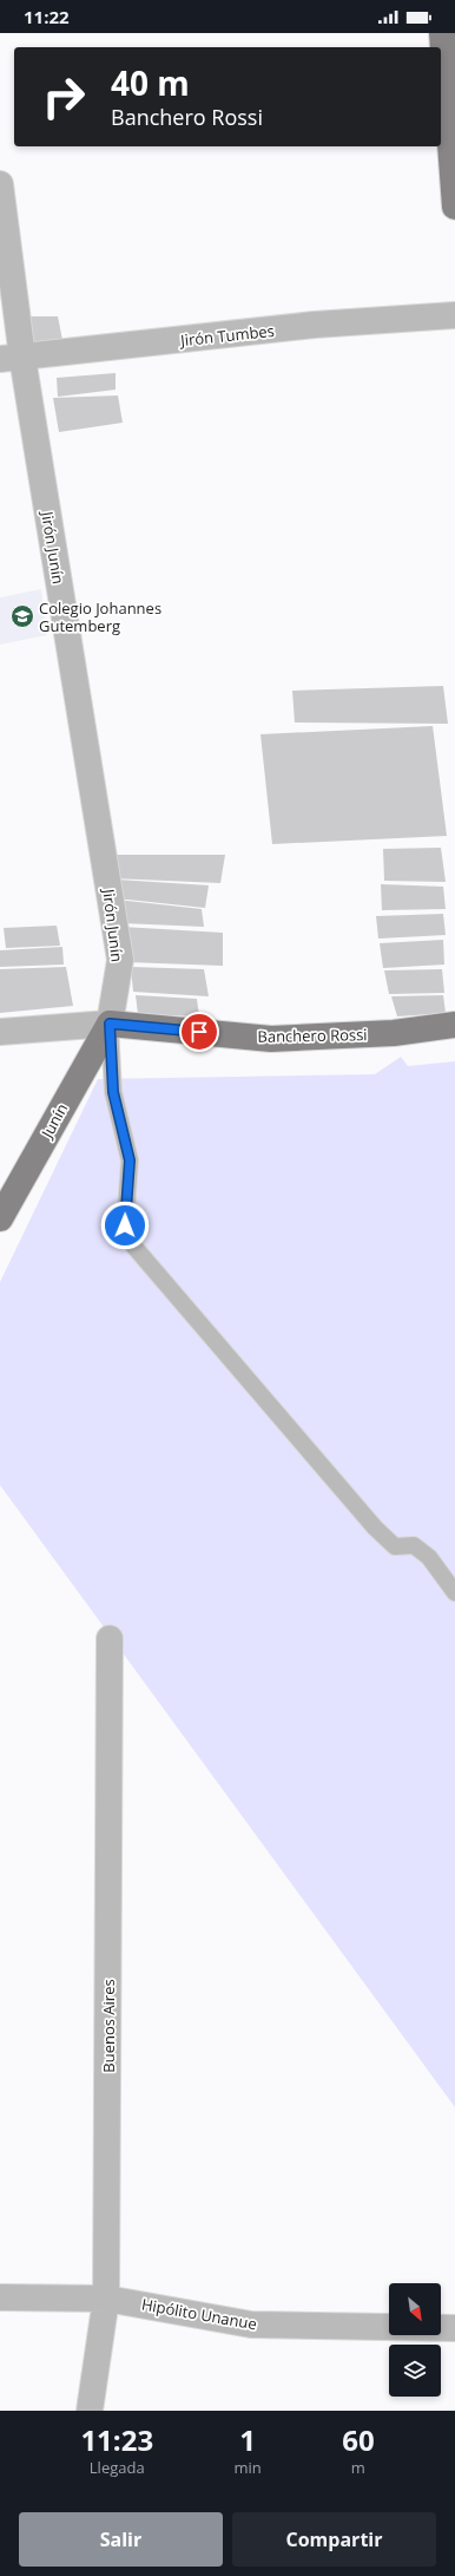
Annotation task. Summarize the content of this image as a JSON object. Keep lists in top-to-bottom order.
{
  "streets": {
    "main road": ["Banchero Rossi", "Junín"],
    "street": [
      "Jirón Tumbes",
      "Jirón Junín",
      "Buenos Aires",
      "Hipólito Unanue"
    ]
  },
  "crossings": [
    ["Jirón Tumbes", "Jirón Junín"],
    ["Jirón Junín", "Banchero Rossi"],
    ["Jirón Junín", "Junín"],
    ["Banchero Rossi", "Junín"],
    ["Buenos Aires", "Hipólito Unanue"]
  ],
  "places": {
    "school or university": ["Colegio Johannes Gutemberg"]
  },
  "north": "bottom right",
  "page": {
    "status": "11:22",
    "turn": ["40 m", "Banchero Rossi"],
    "eta": [
      "11:23",
      "Llegada",
      "1",
      "min",
      "60",
      "m"
    ],
    "buttons": ["Salir", "Compartir"]
  }
}
